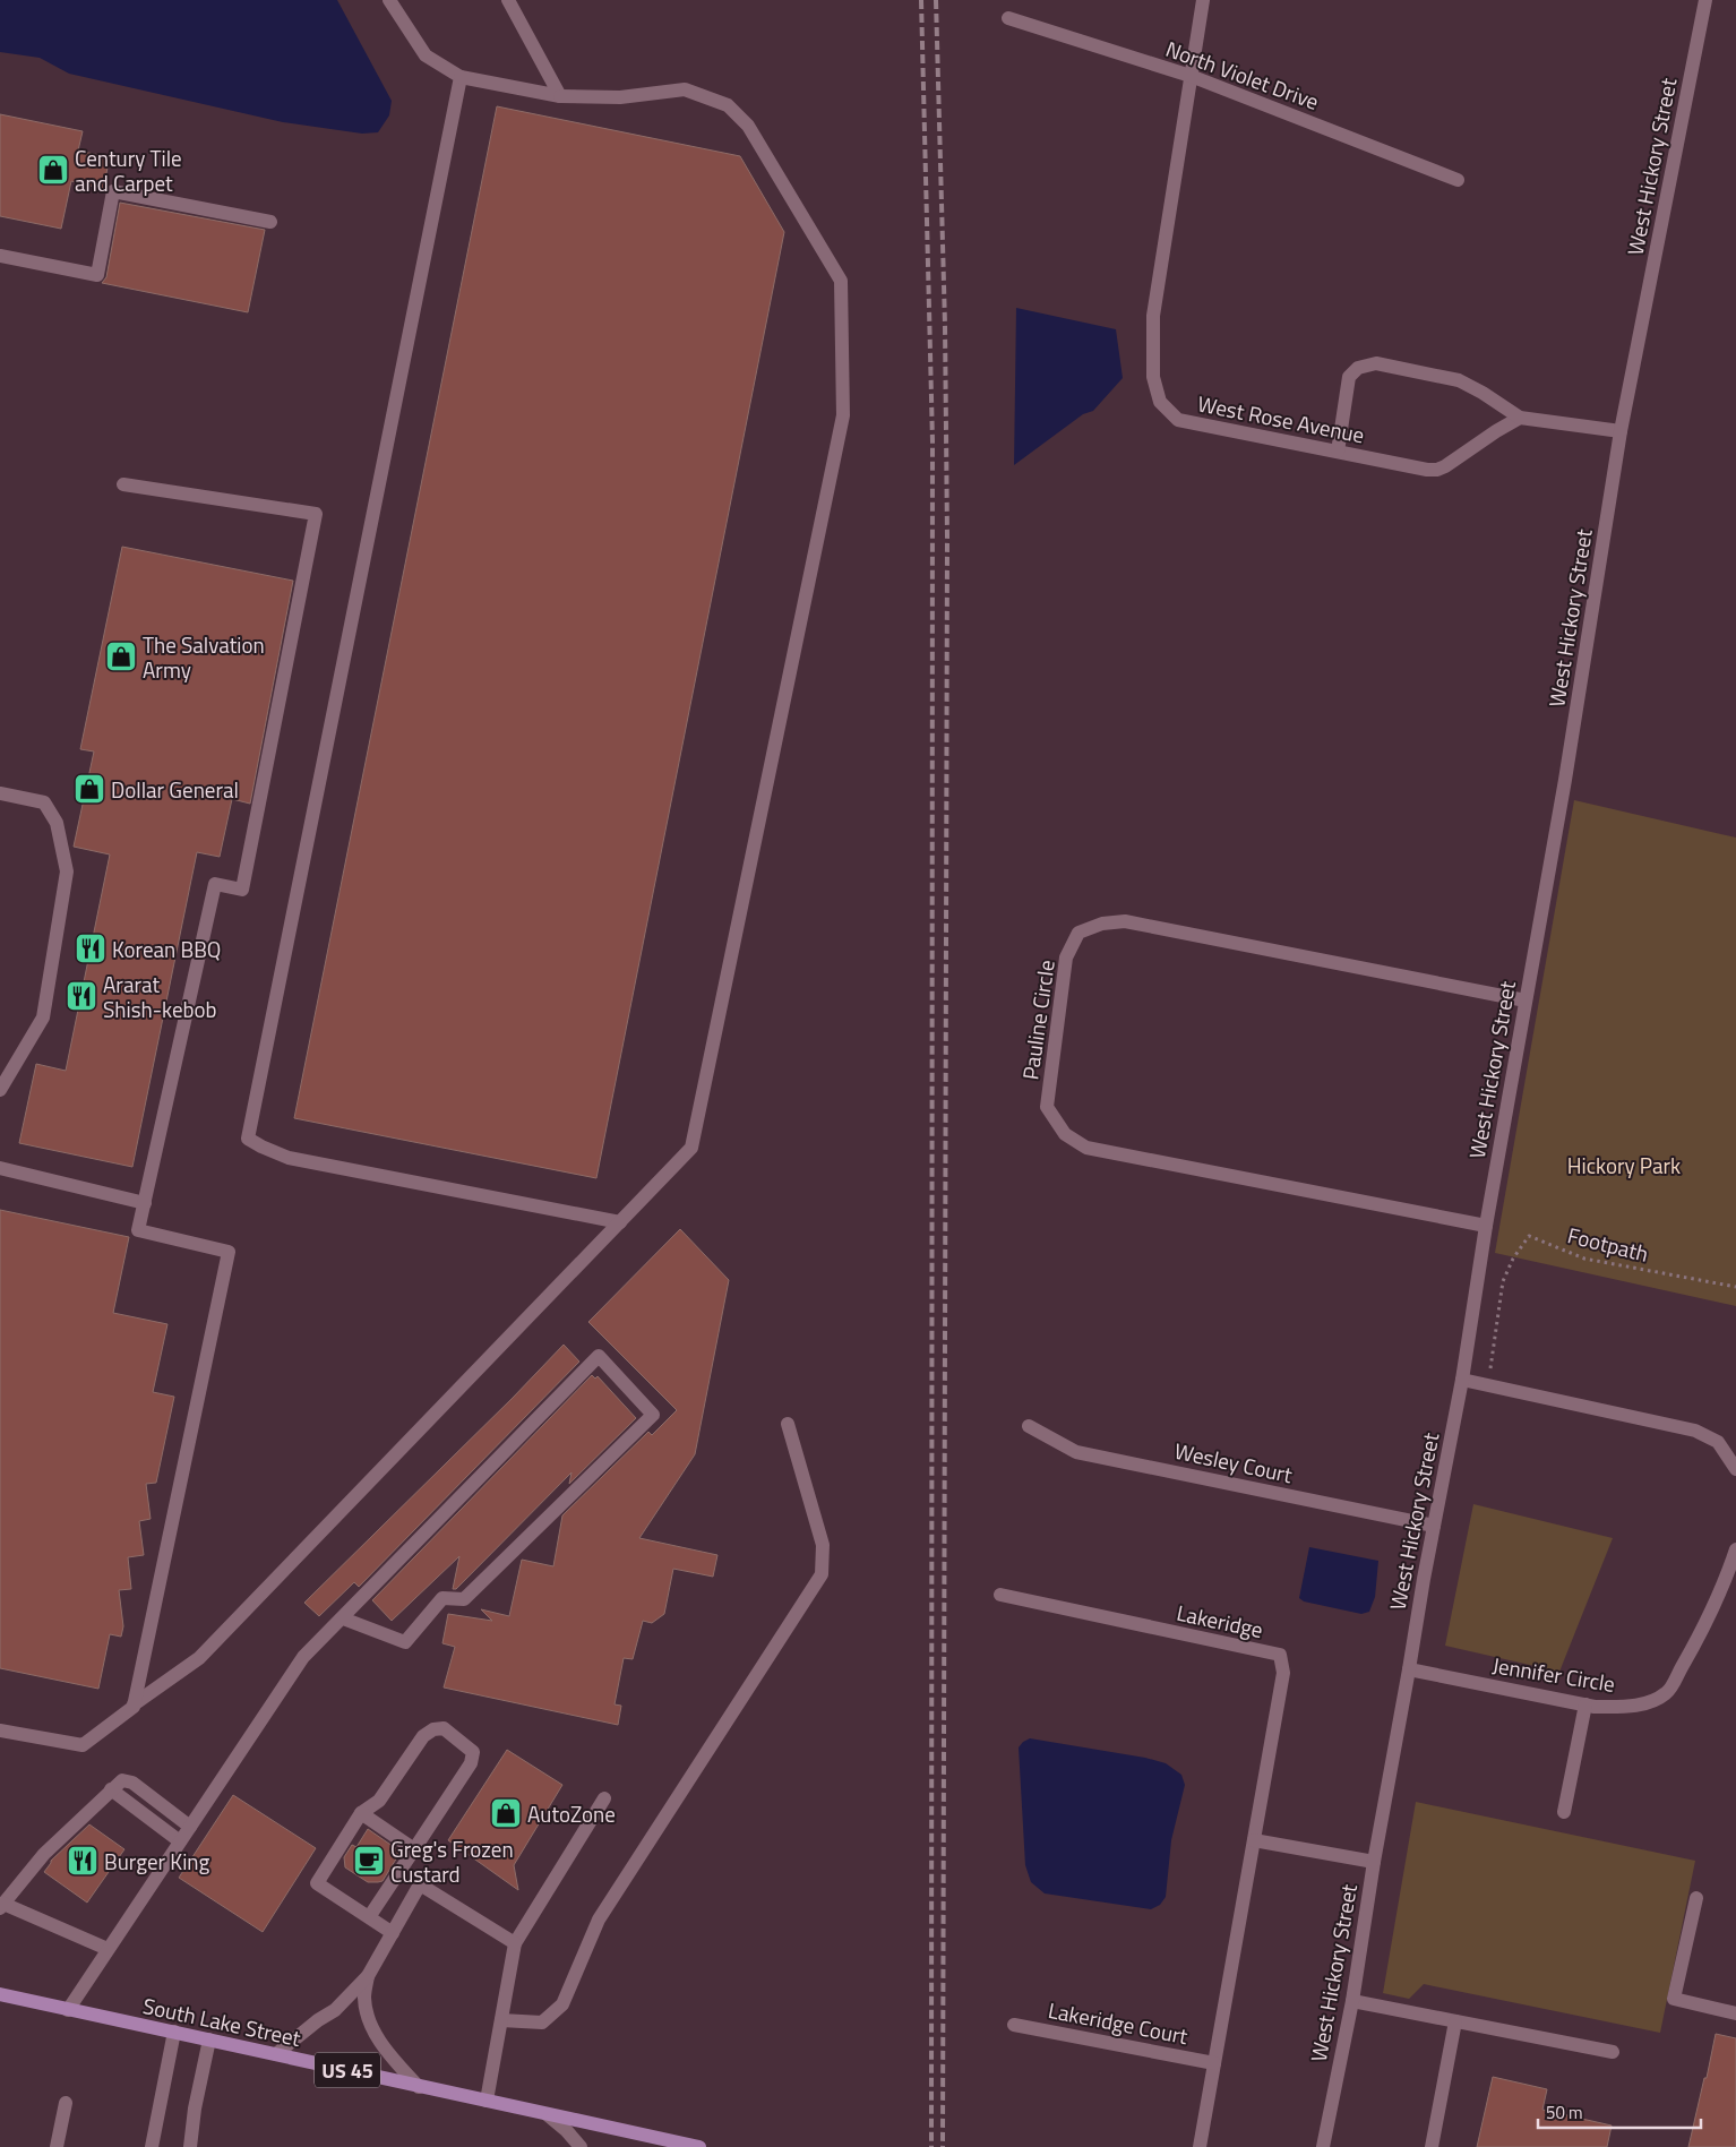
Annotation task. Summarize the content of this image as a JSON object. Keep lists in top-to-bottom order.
{
  "streets": {
    "main road": ["South Lake Street", "US 45"],
    "street": [
      "North Violet Drive",
      "West Hickory Street",
      "West Rose Avenue",
      "Pauline Circle",
      "Wesley Court",
      "Lakeridge",
      "Jennifer Circle",
      "Lakeridge Court"
    ],
    "path": ["Footpath"]
  },
  "crossings": [
    ["North Violet Drive", "West Rose Avenue"],
    ["West Hickory Street", "Pauline Circle"],
    ["West Hickory Street", "Wesley Court"],
    ["West Hickory Street", "Jennifer Circle"],
    ["Lakeridge", "Lakeridge Court"]
  ],
  "parks": ["Hickory Park"],
  "places": {
    "shop": [
      "Century Tile and Carpet",
      "The Salvation Army",
      "Dollar General",
      "AutoZone"
    ],
    "restaurant": ["Korean BBQ", "Ararat Shish-kebob", "Burger King"],
    "cafe": ["Greg's Frozen Custard"]
  },
  "scale_bar": "50 m"
}
